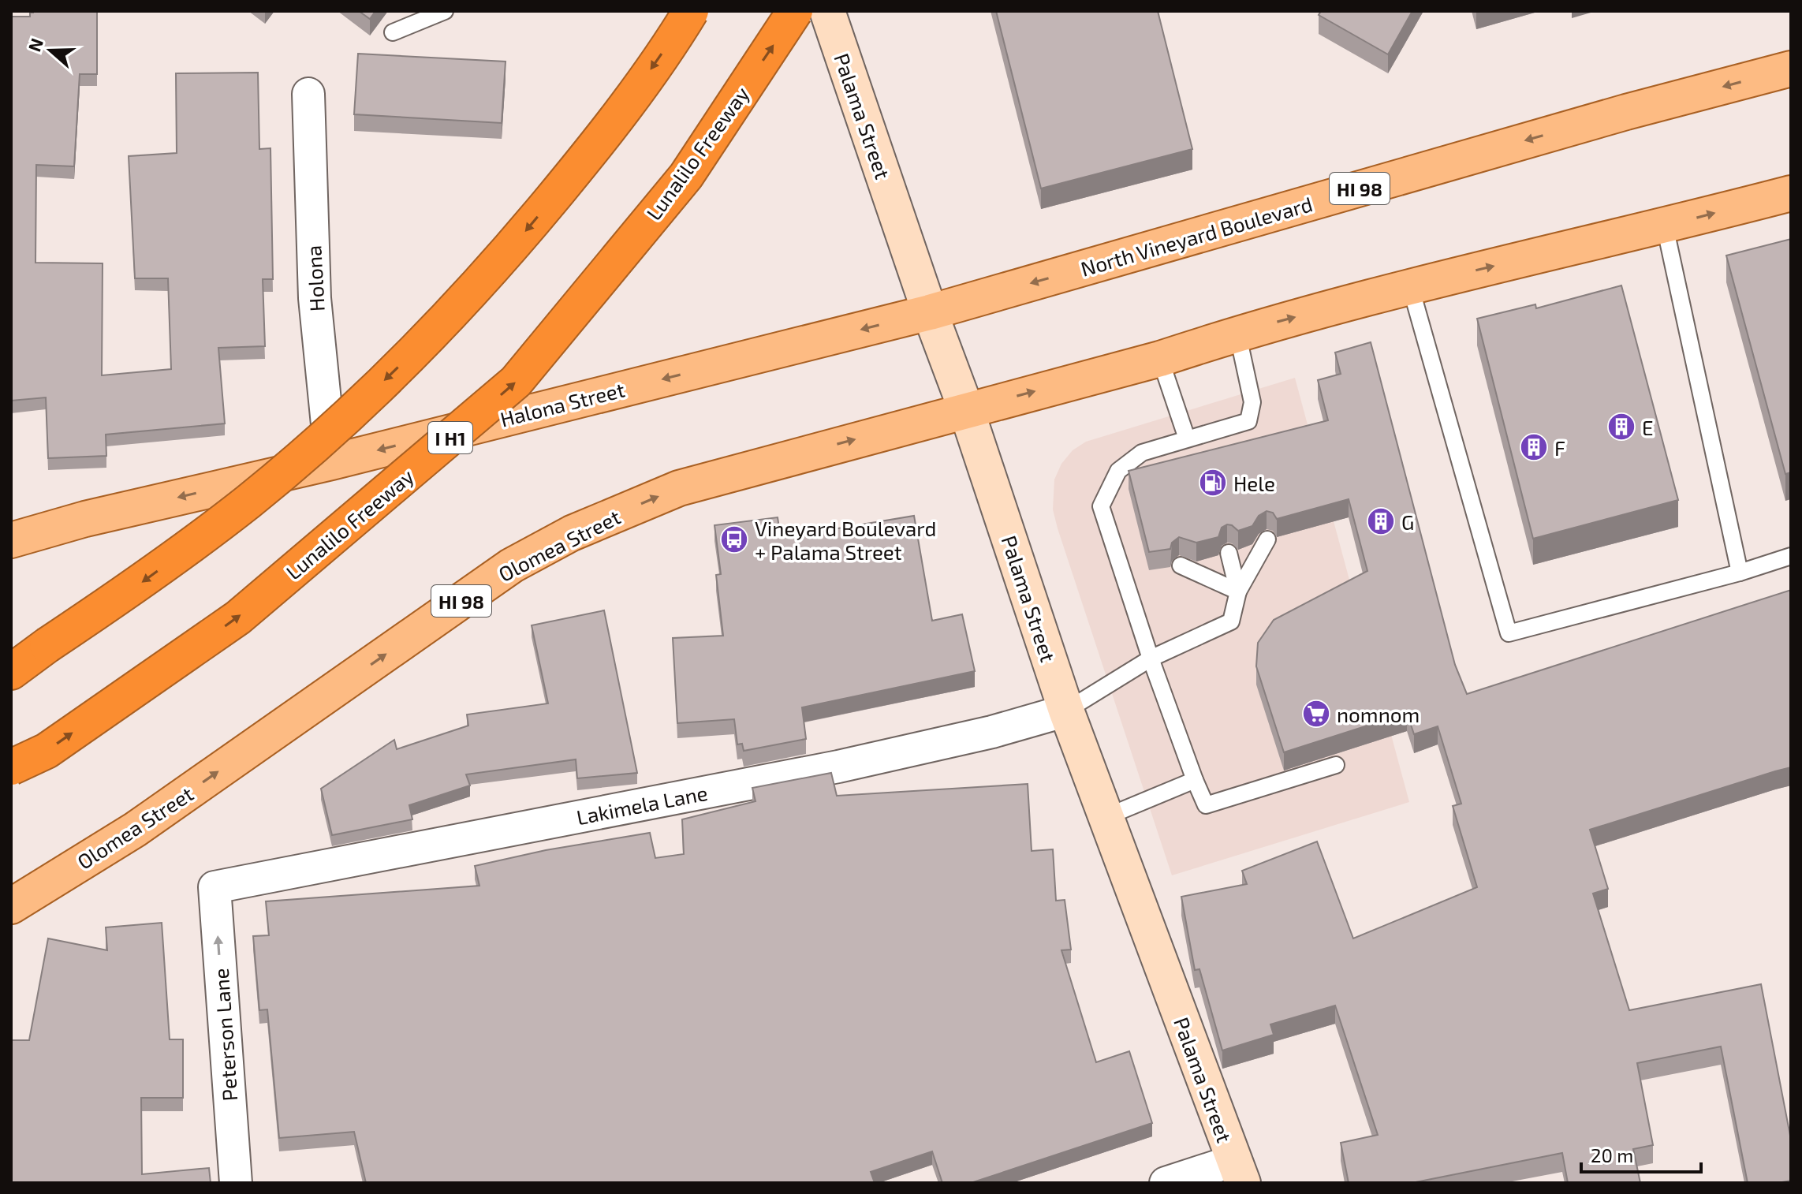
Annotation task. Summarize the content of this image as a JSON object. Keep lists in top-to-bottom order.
{
  "streets": {
    "highway": ["Lunalilo Freeway", "I H1"],
    "main road": [
      "HI 98",
      "North Vineyard Boulevard",
      "Halona Street",
      "Olomea Street"
    ],
    "street": [
      "Palama Street",
      "Holona",
      "Lakimela Lane",
      "Peterson Lane"
    ]
  },
  "crossings": [
    ["Palama Street", "HI 98"],
    ["Palama Street", "North Vineyard Boulevard"],
    ["Palama Street", "Halona Street"],
    ["Palama Street", "Olomea Street"],
    ["Palama Street", "Lakimela Lane"],
    ["HI 98", "Olomea Street"],
    ["North Vineyard Boulevard", "Halona Street"],
    ["Holona", "Halona Street"],
    ["Lakimela Lane", "Peterson Lane"]
  ],
  "one_way": ["Halona Street", "Olomea Street", "Peterson Lane"],
  "places": {
    "building": ["E", "F", "G"],
    "fuel station": ["Hele"],
    "bus stop": ["Vineyard Boulevard + Palama Street"],
    "supermarket": ["nomnom"]
  },
  "scale_bar": "20 m",
  "north": "left"
}
